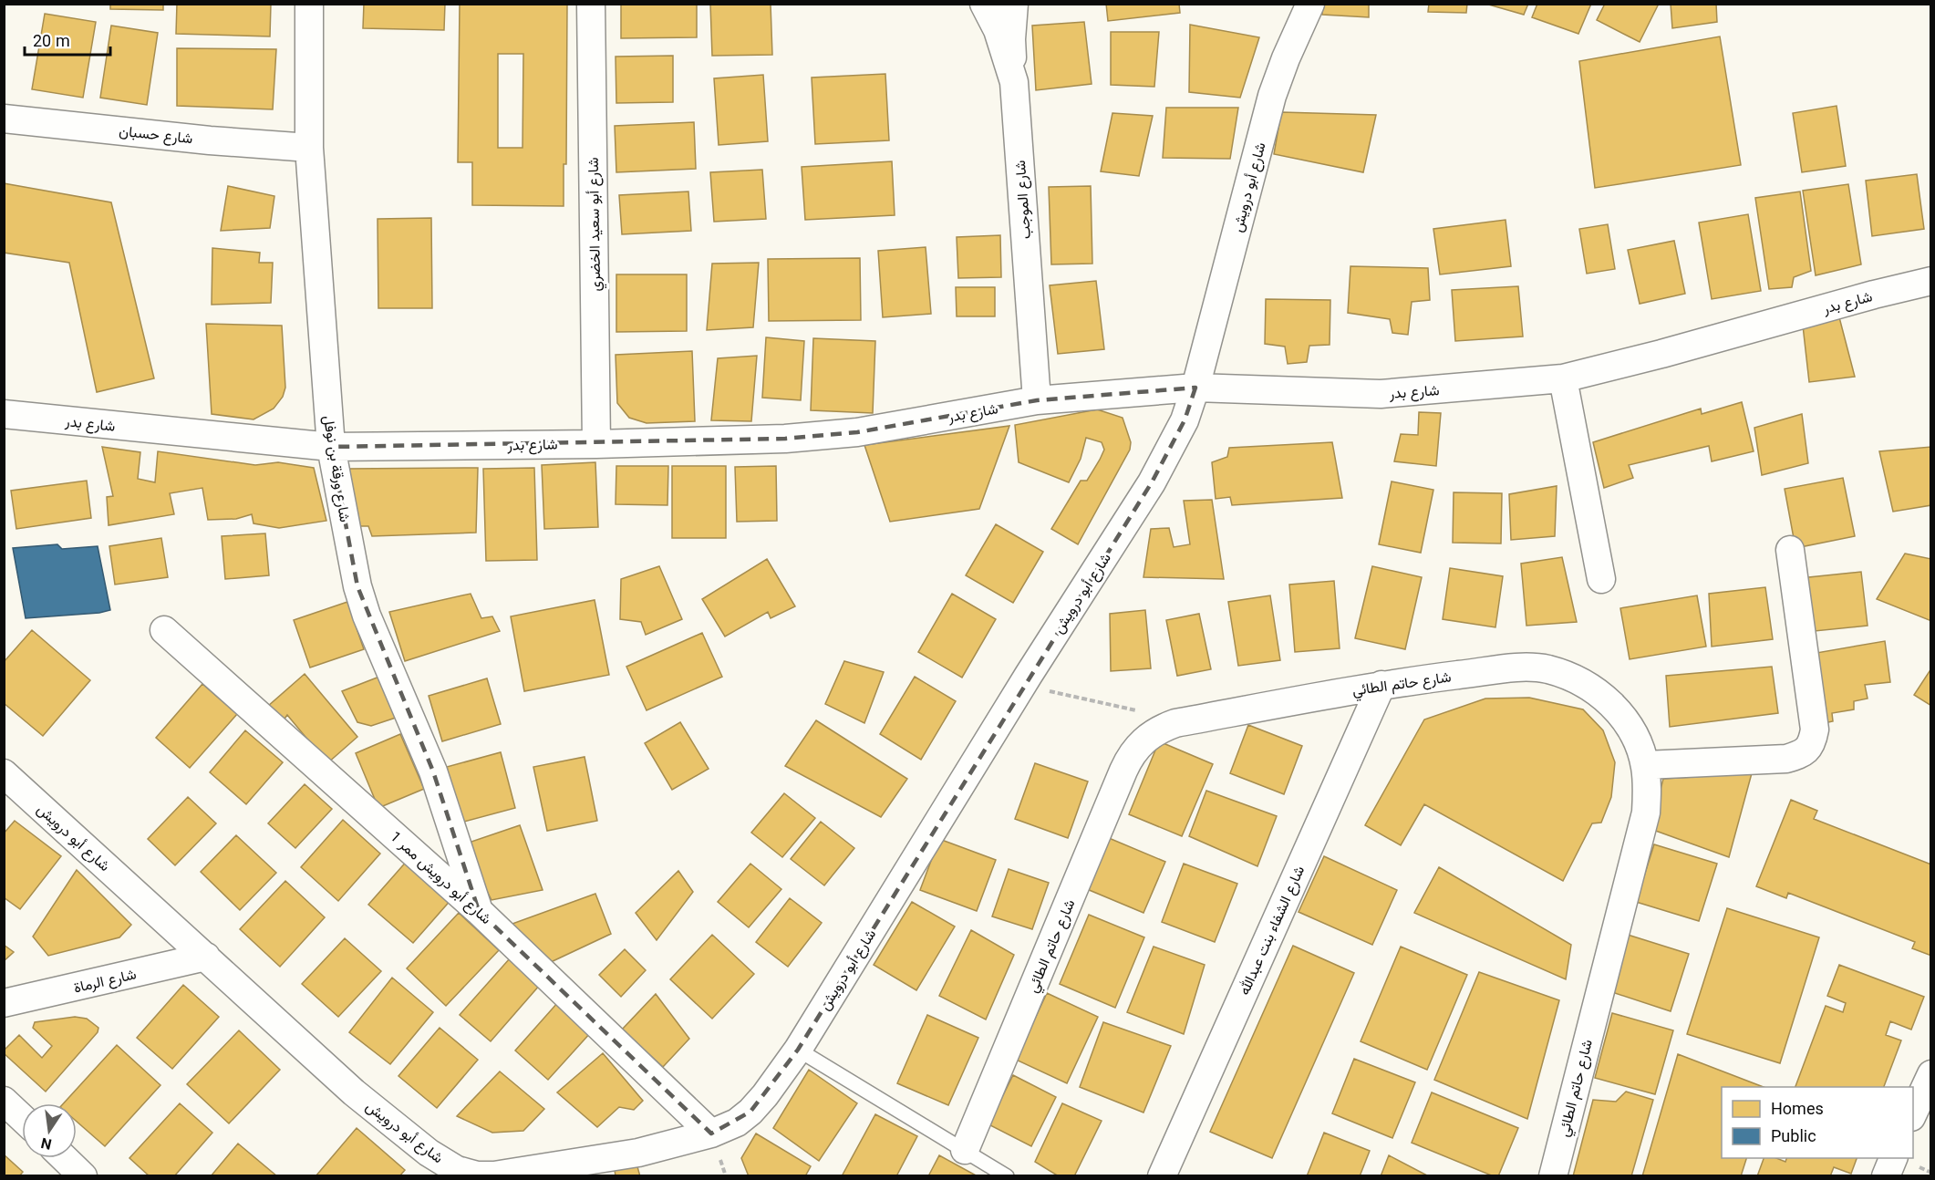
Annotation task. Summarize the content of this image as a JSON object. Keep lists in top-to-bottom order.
{
  "streets": {
    "street": [
      "شارع حسبان",
      "شارع أبو درويش",
      "شارع الموجب",
      "شارع أبو سعيد الخضري",
      "شارع بدر",
      "شارع ورقة بن نوفل",
      "شارع حاتم الطائي",
      "شارع أبو درويش ممر 1",
      "شارع الشفاء بنت عبدالله",
      "شارع الرماة"
    ]
  },
  "crossings": [
    ["شارع حسبان", "شارع ورقة بن نوفل"],
    ["شارع أبو درويش", "شارع بدر"],
    ["شارع أبو درويش", "شارع أبو درويش ممر 1"],
    ["شارع أبو درويش", "شارع الرماة"],
    ["شارع الموجب", "شارع بدر"],
    ["شارع أبو سعيد الخضري", "شارع بدر"],
    ["شارع بدر", "شارع ورقة بن نوفل"],
    ["شارع ورقة بن نوفل", "شارع أبو درويش ممر 1"],
    ["شارع حاتم الطائي", "شارع الشفاء بنت عبدالله"]
  ],
  "legend": ["Homes", "Public"],
  "scale_bar": "20 m",
  "north": "bottom"
}
